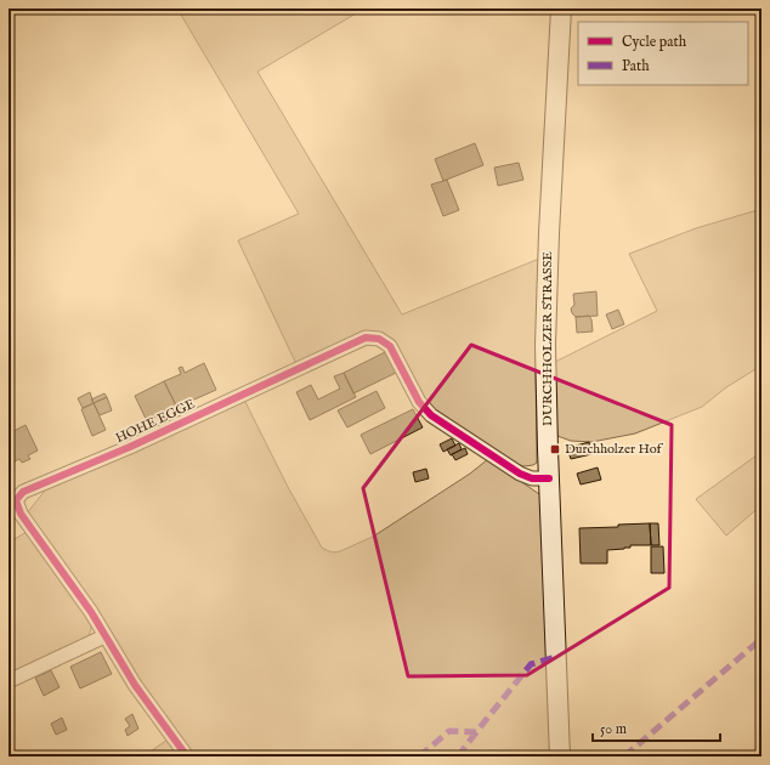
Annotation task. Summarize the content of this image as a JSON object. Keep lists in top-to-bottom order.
{
  "streets": {
    "main road": ["DURCHHOLZER STRASSE"],
    "street": ["HOHE EGGE"]
  },
  "crossings": [
    ["DURCHHOLZER STRASSE", "HOHE EGGE"]
  ],
  "places": {
    "transit": ["Durchholzer Hof"]
  },
  "legend": ["Cycle path", "Path"],
  "scale_bar": "50 m"
}
